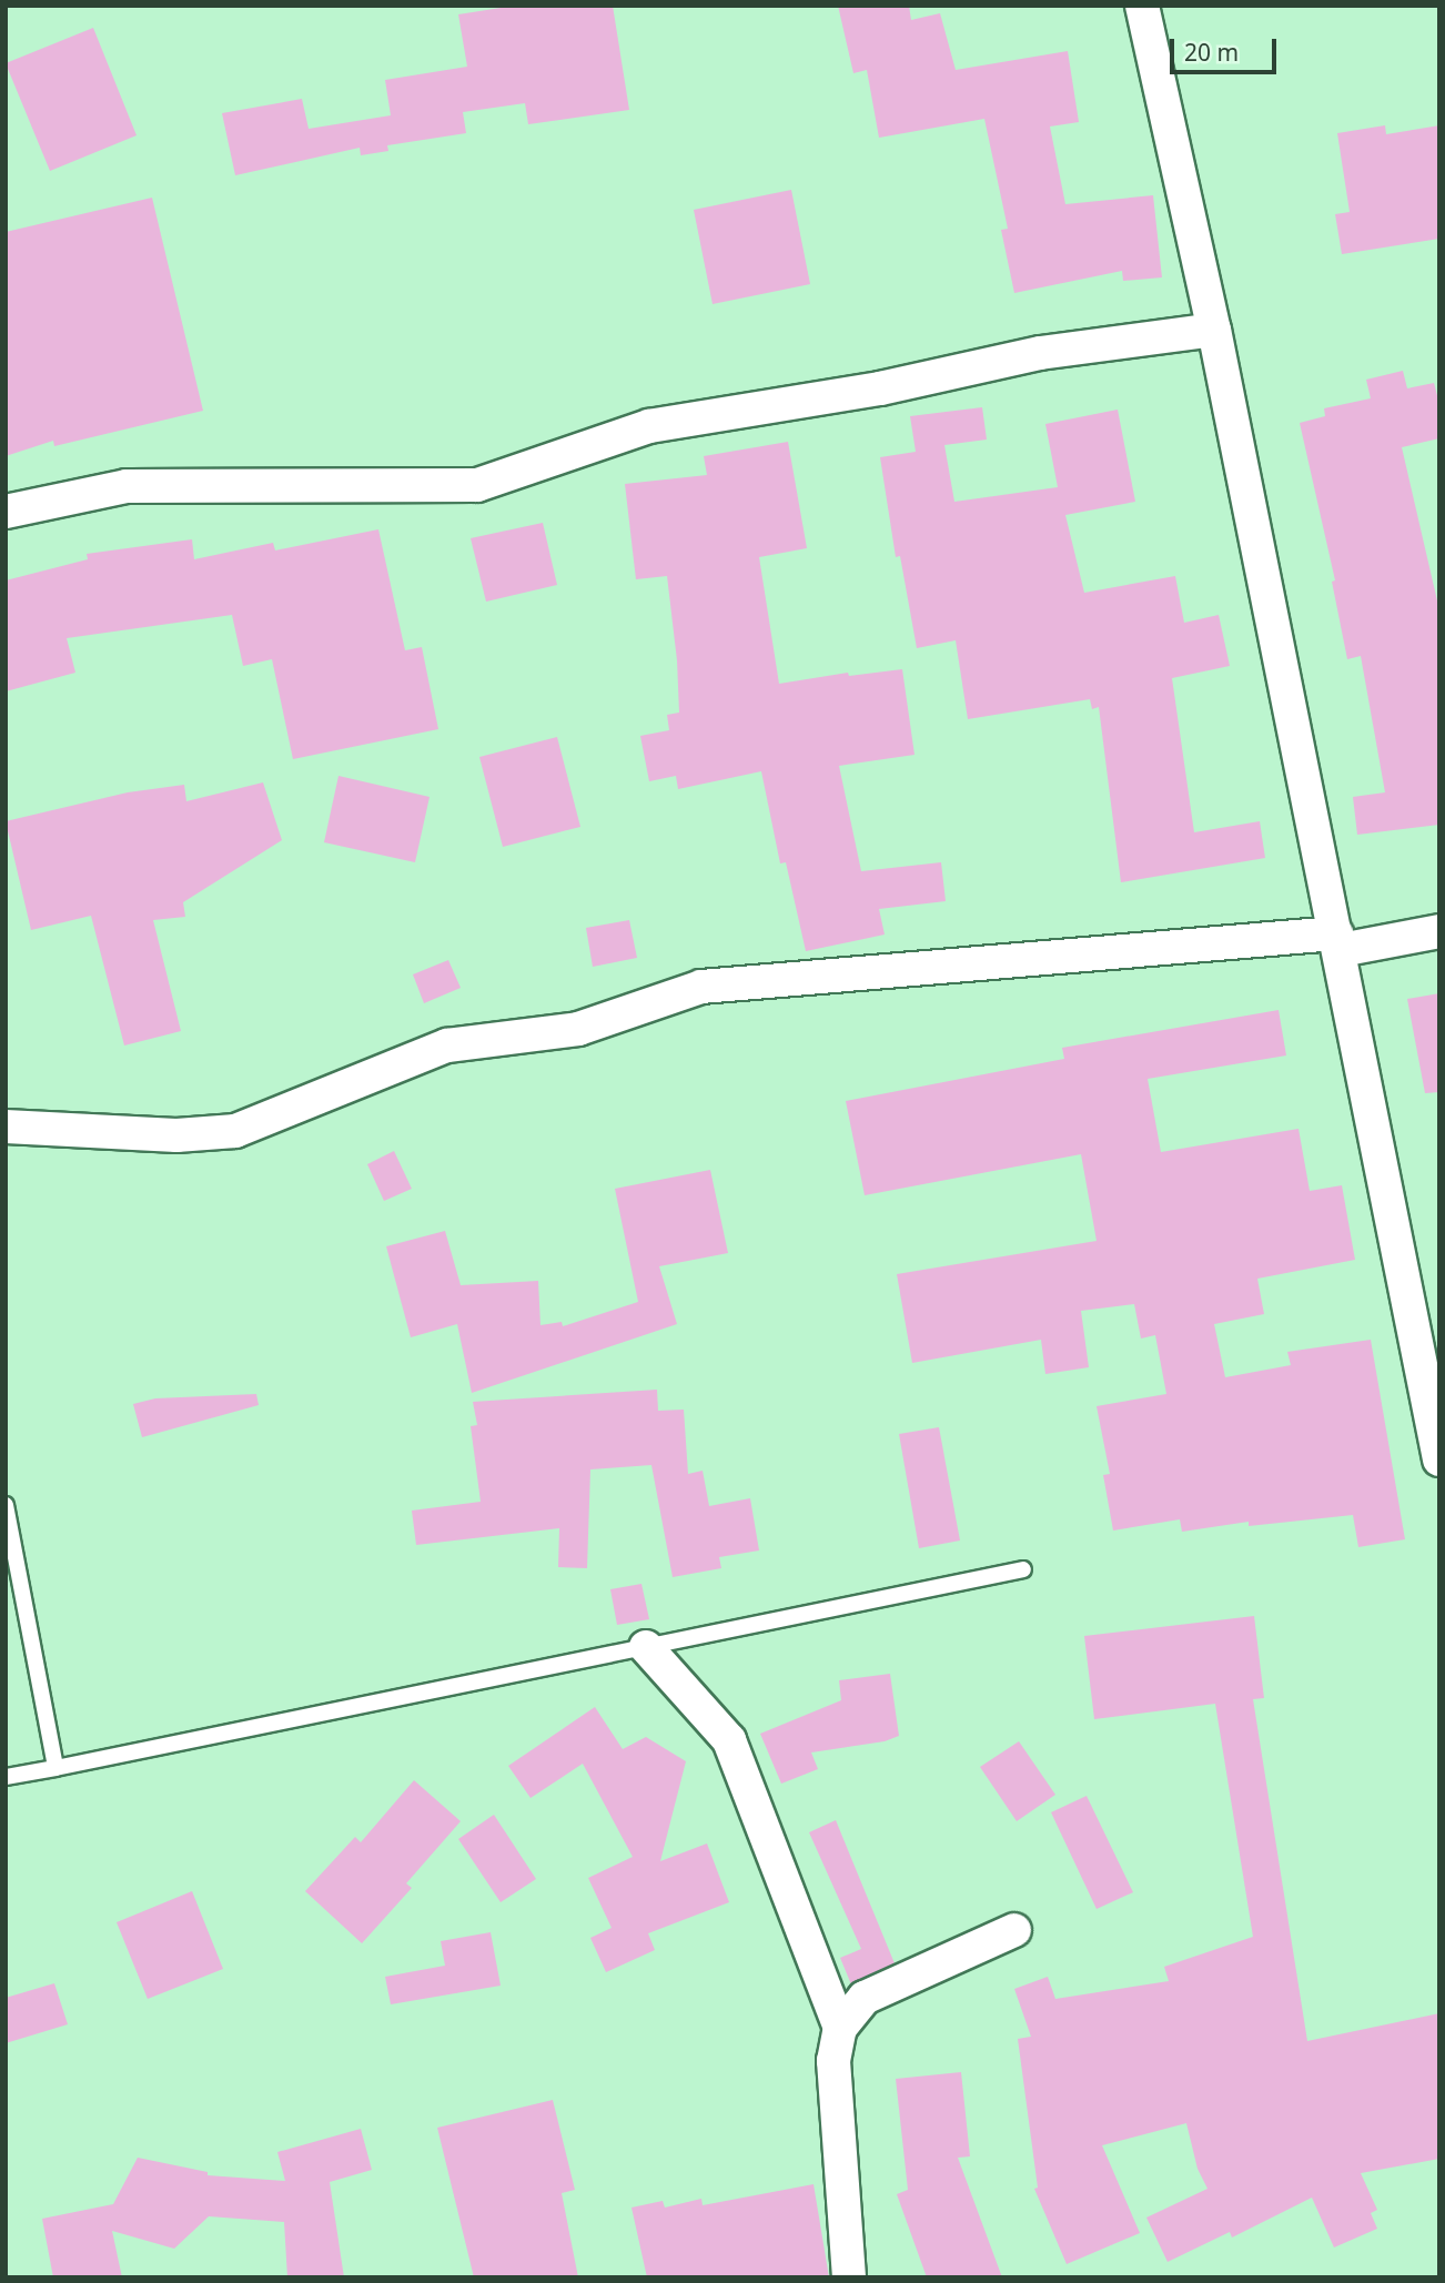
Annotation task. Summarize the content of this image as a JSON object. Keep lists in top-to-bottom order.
{
  "scale_bar": "20 m"
}
